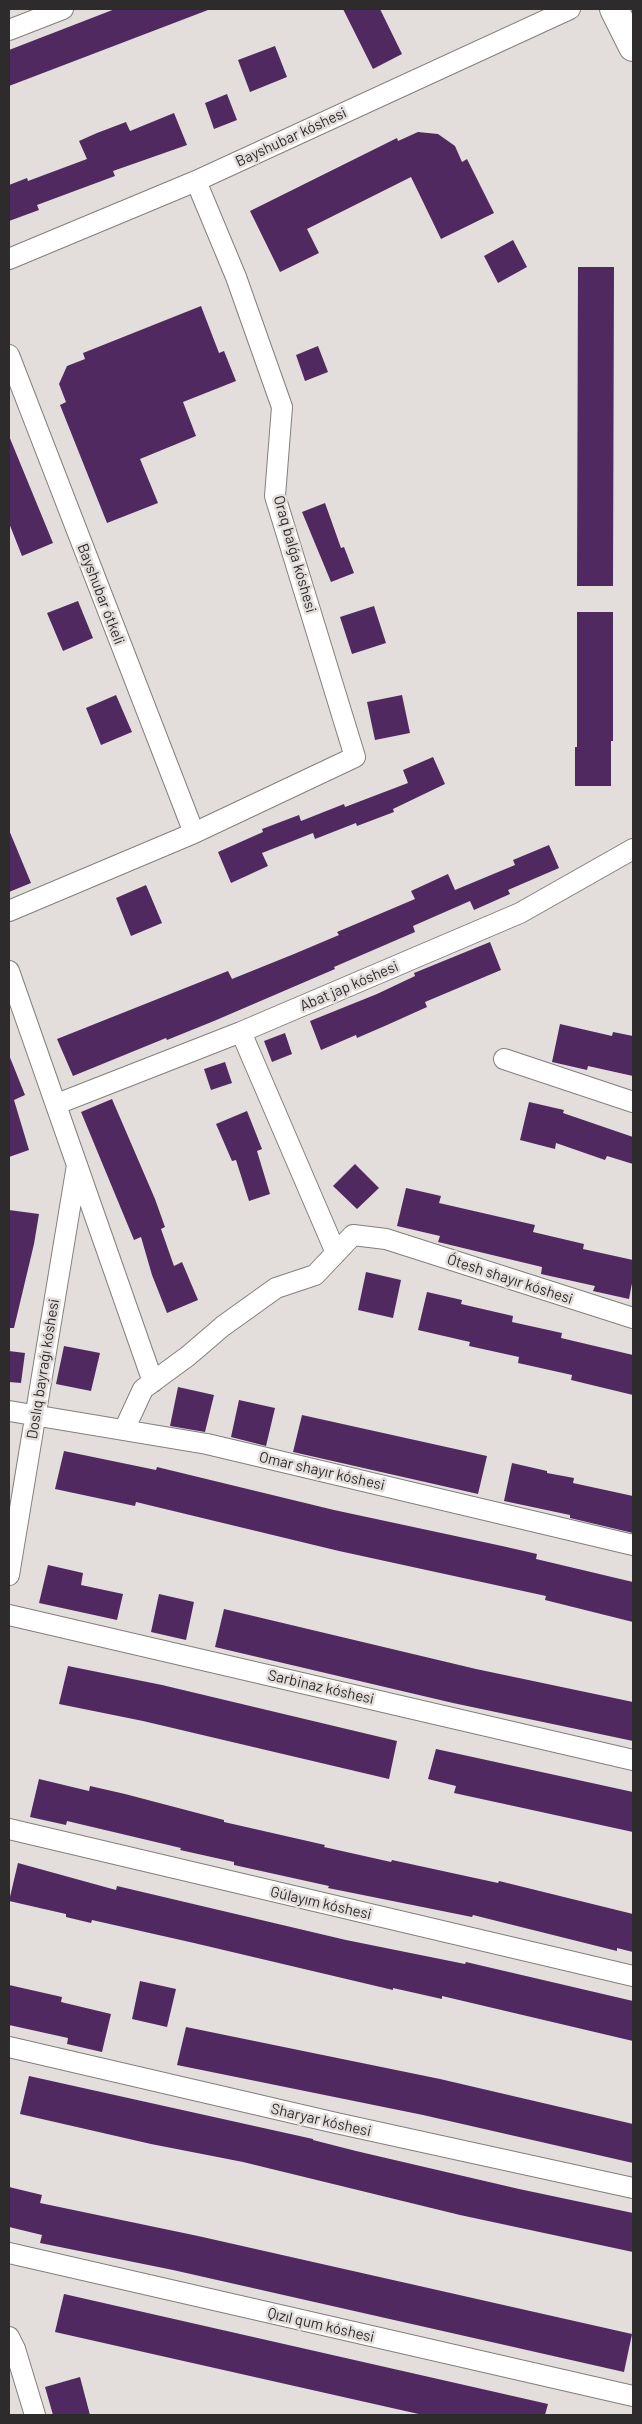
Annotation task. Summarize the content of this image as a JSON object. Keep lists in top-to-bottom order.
{
  "streets": {
    "street": [
      "Bayshubar kóshesi",
      "Oraq balǵa kóshesi",
      "Bayshubar ótkeli",
      "Abat jap kóshesi",
      "Ótesh shayır kóshesi",
      "Doslıq bayraǵı kóshesi",
      "Omar shayır kóshesi",
      "Sarbinaz kóshesi",
      "Gúlayım kóshesi",
      "Sharyar kóshesi",
      "Qızıl qum kóshesi"
    ]
  },
  "crossings": [
    ["Bayshubar kóshesi", "Oraq balǵa kóshesi"],
    ["Oraq balǵa kóshesi", "Bayshubar ótkeli"],
    ["Abat jap kóshesi", "Doslıq bayraǵı kóshesi"],
    ["Doslıq bayraǵı kóshesi", "Omar shayır kóshesi"]
  ]
}
